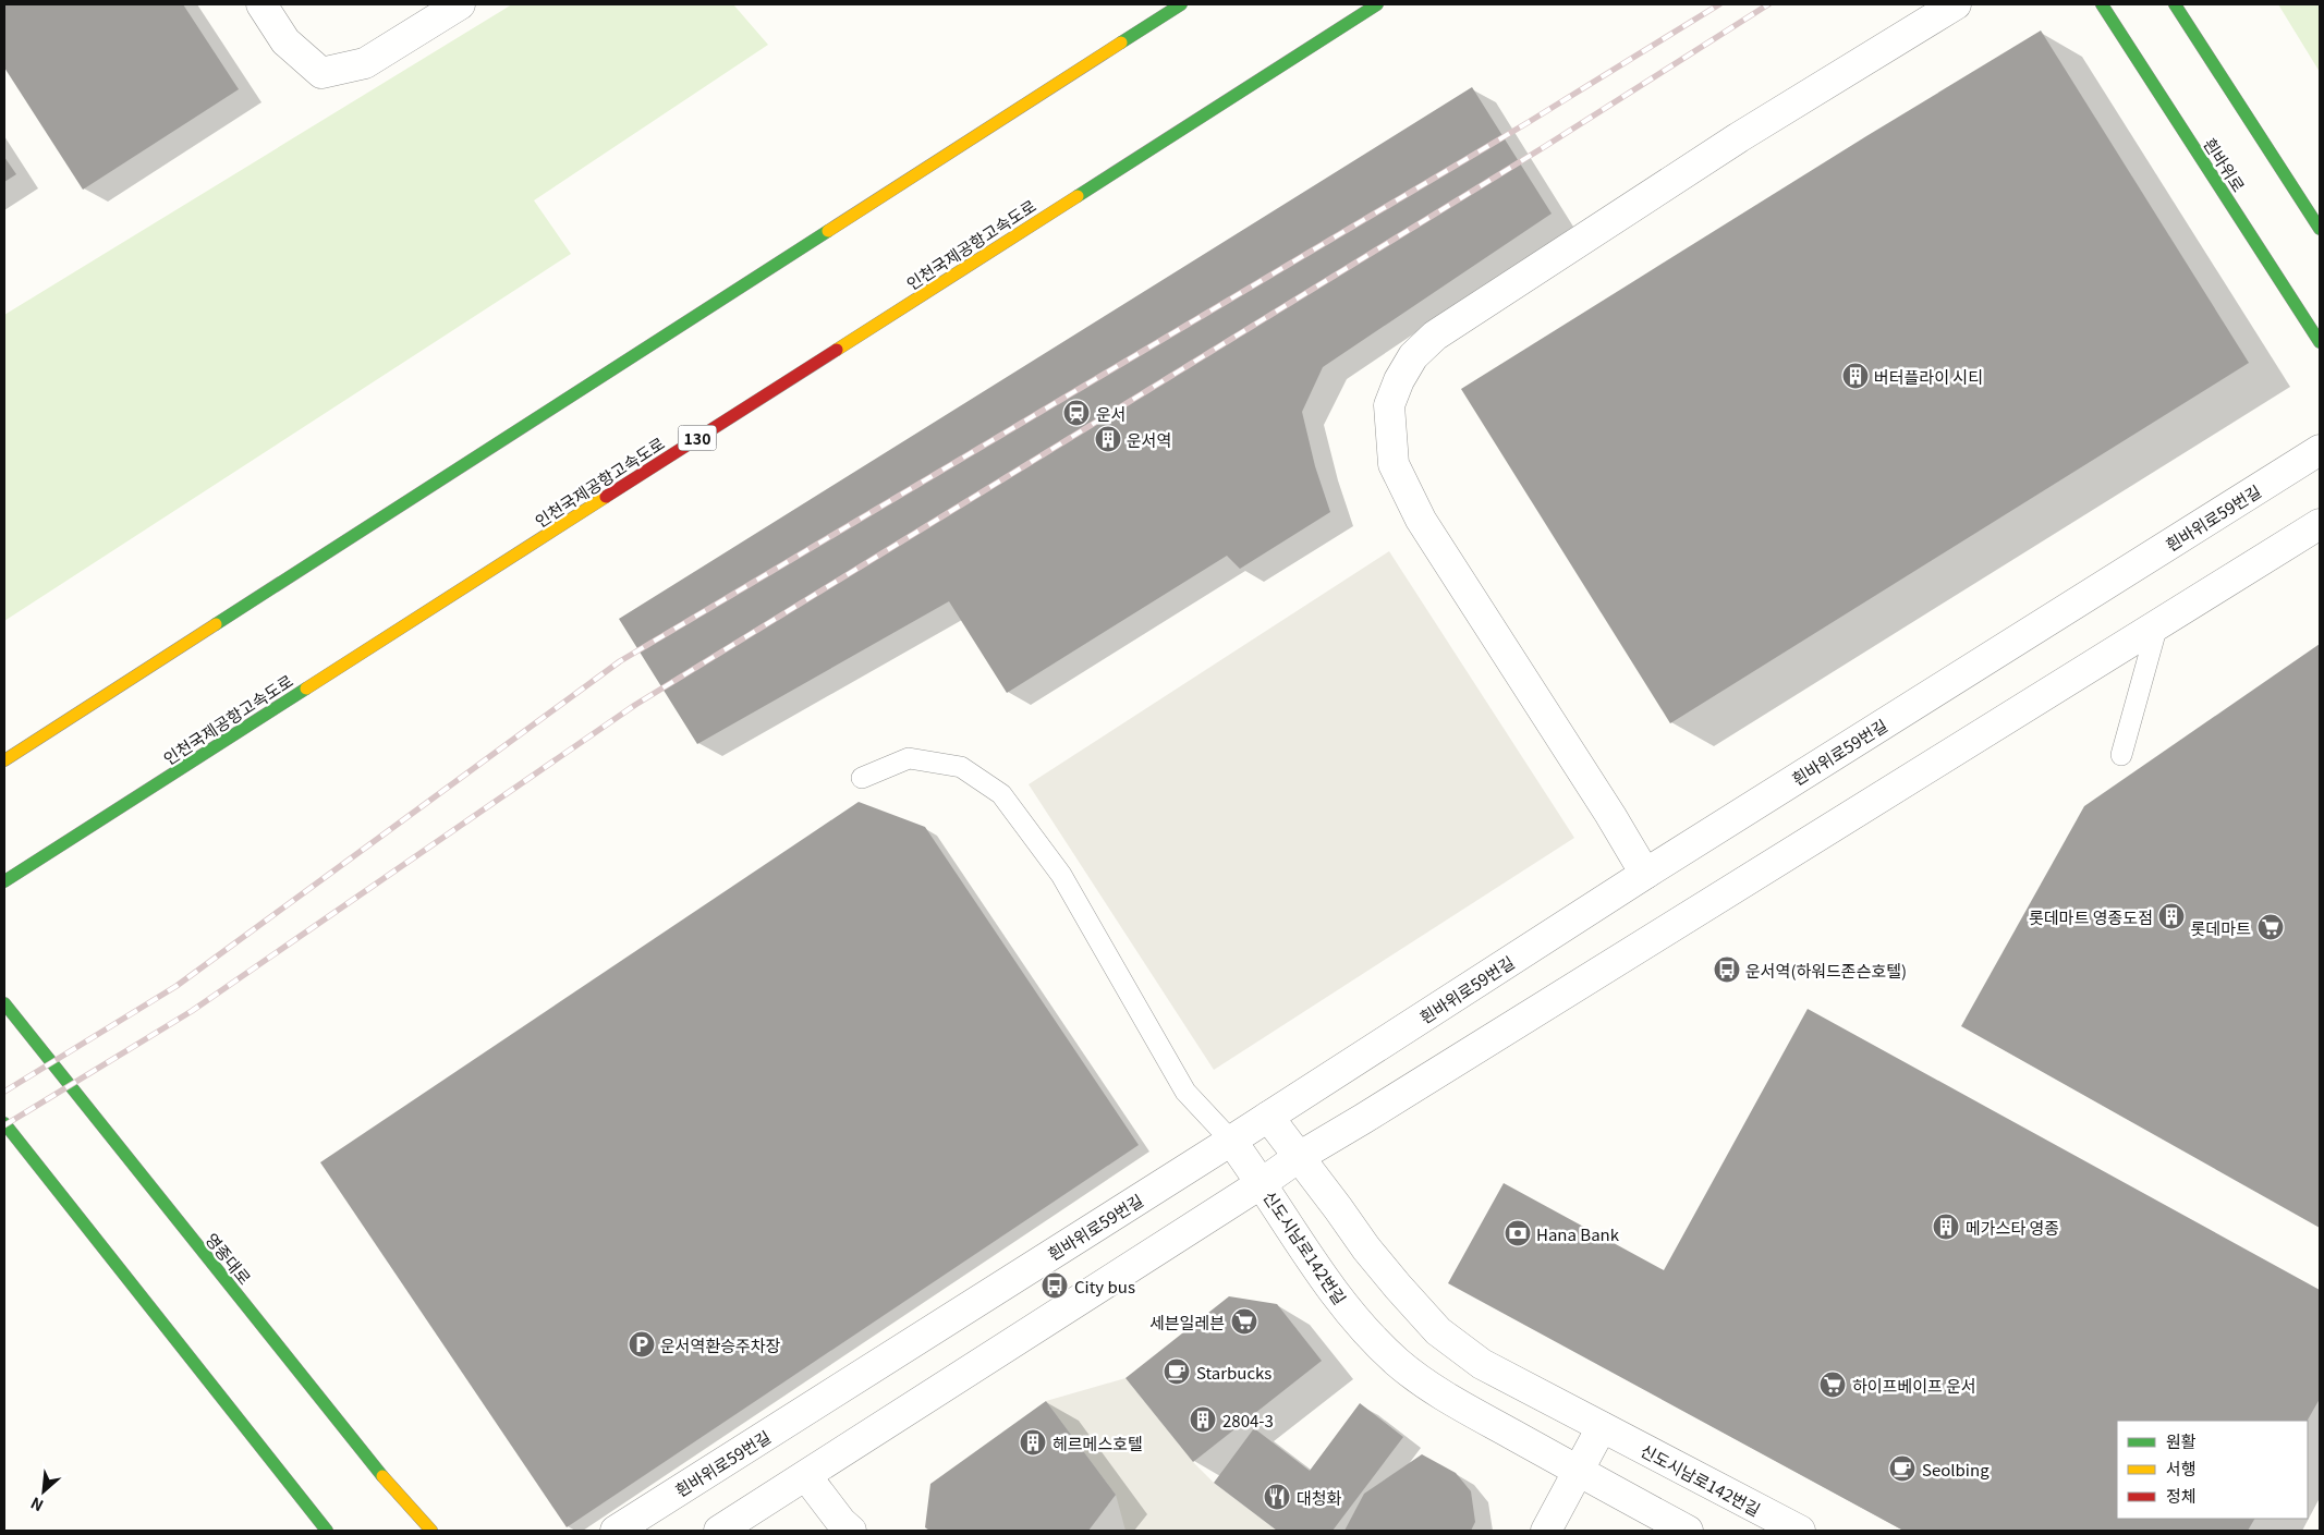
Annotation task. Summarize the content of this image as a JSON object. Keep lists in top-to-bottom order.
{
  "streets": {
    "main road": [
      "흰바위로",
      "인천국제공항고속도로",
      "130",
      "영종대로"
    ],
    "street": ["흰바위로59번길", "신도시남로142번길"]
  },
  "crossings": [
    ["흰바위로59번길", "신도시남로142번길"]
  ],
  "places": {
    "building": [
      "버터플라이 시티",
      "운서역",
      "롯데마트 영종도점",
      "메가스타 영종",
      "2804-3",
      "헤르메스호텔"
    ],
    "station": ["운서"],
    "supermarket": ["롯데마트", "세븐일레븐", "하이프베이프 운서"],
    "bus stop": ["운서역(하워드존슨호텔)", "City bus"],
    "bank": ["Hana Bank"],
    "parking": ["운서역환승주차장"],
    "cafe": ["Starbucks", "Seolbing"],
    "restaurant": ["대청화"]
  },
  "legend": ["원활", "서행", "정체"],
  "north": "bottom left"
}
